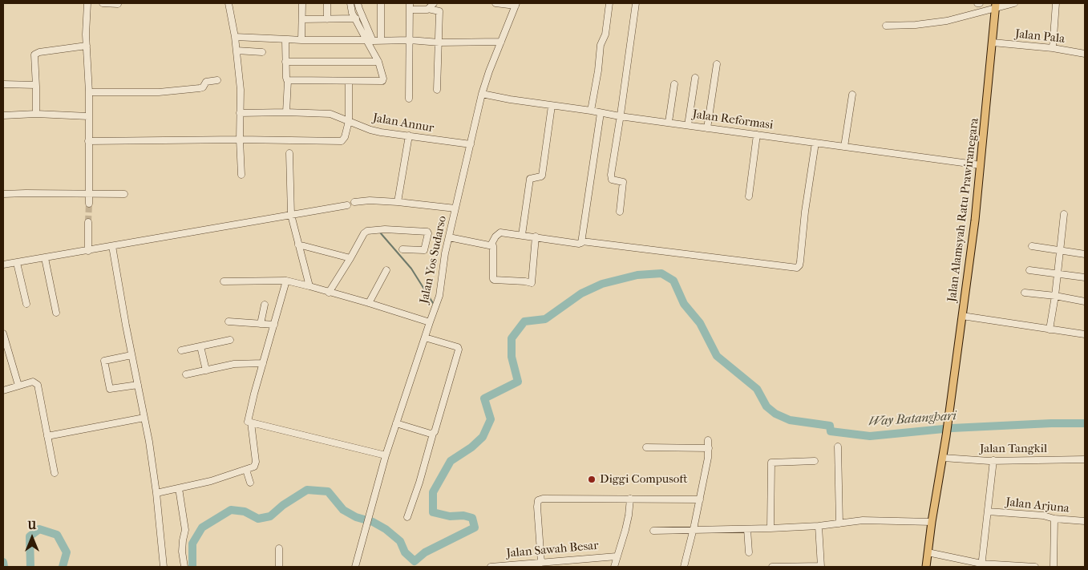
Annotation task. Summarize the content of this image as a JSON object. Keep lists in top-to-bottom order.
{
  "streets": {
    "main road": ["Jalan Alamsyah Ratu Prawiranegara"],
    "street": [
      "Jalan Pala",
      "Jalan Reformasi",
      "Jalan Annur",
      "Jalan Yos Sudarso",
      "Jalan Tangkil",
      "Jalan Arjuna",
      "Jalan Sawah Besar"
    ]
  },
  "crossings": [
    ["Jalan Pala", "Jalan Alamsyah Ratu Prawiranegara"],
    ["Jalan Reformasi", "Jalan Alamsyah Ratu Prawiranegara"],
    ["Jalan Reformasi", "Jalan Yos Sudarso"],
    ["Jalan Annur", "Jalan Yos Sudarso"],
    ["Jalan Alamsyah Ratu Prawiranegara", "Jalan Tangkil"]
  ],
  "water": ["Way Batanghari"],
  "places": ["Diggi Compusoft"],
  "north": "top"
}
